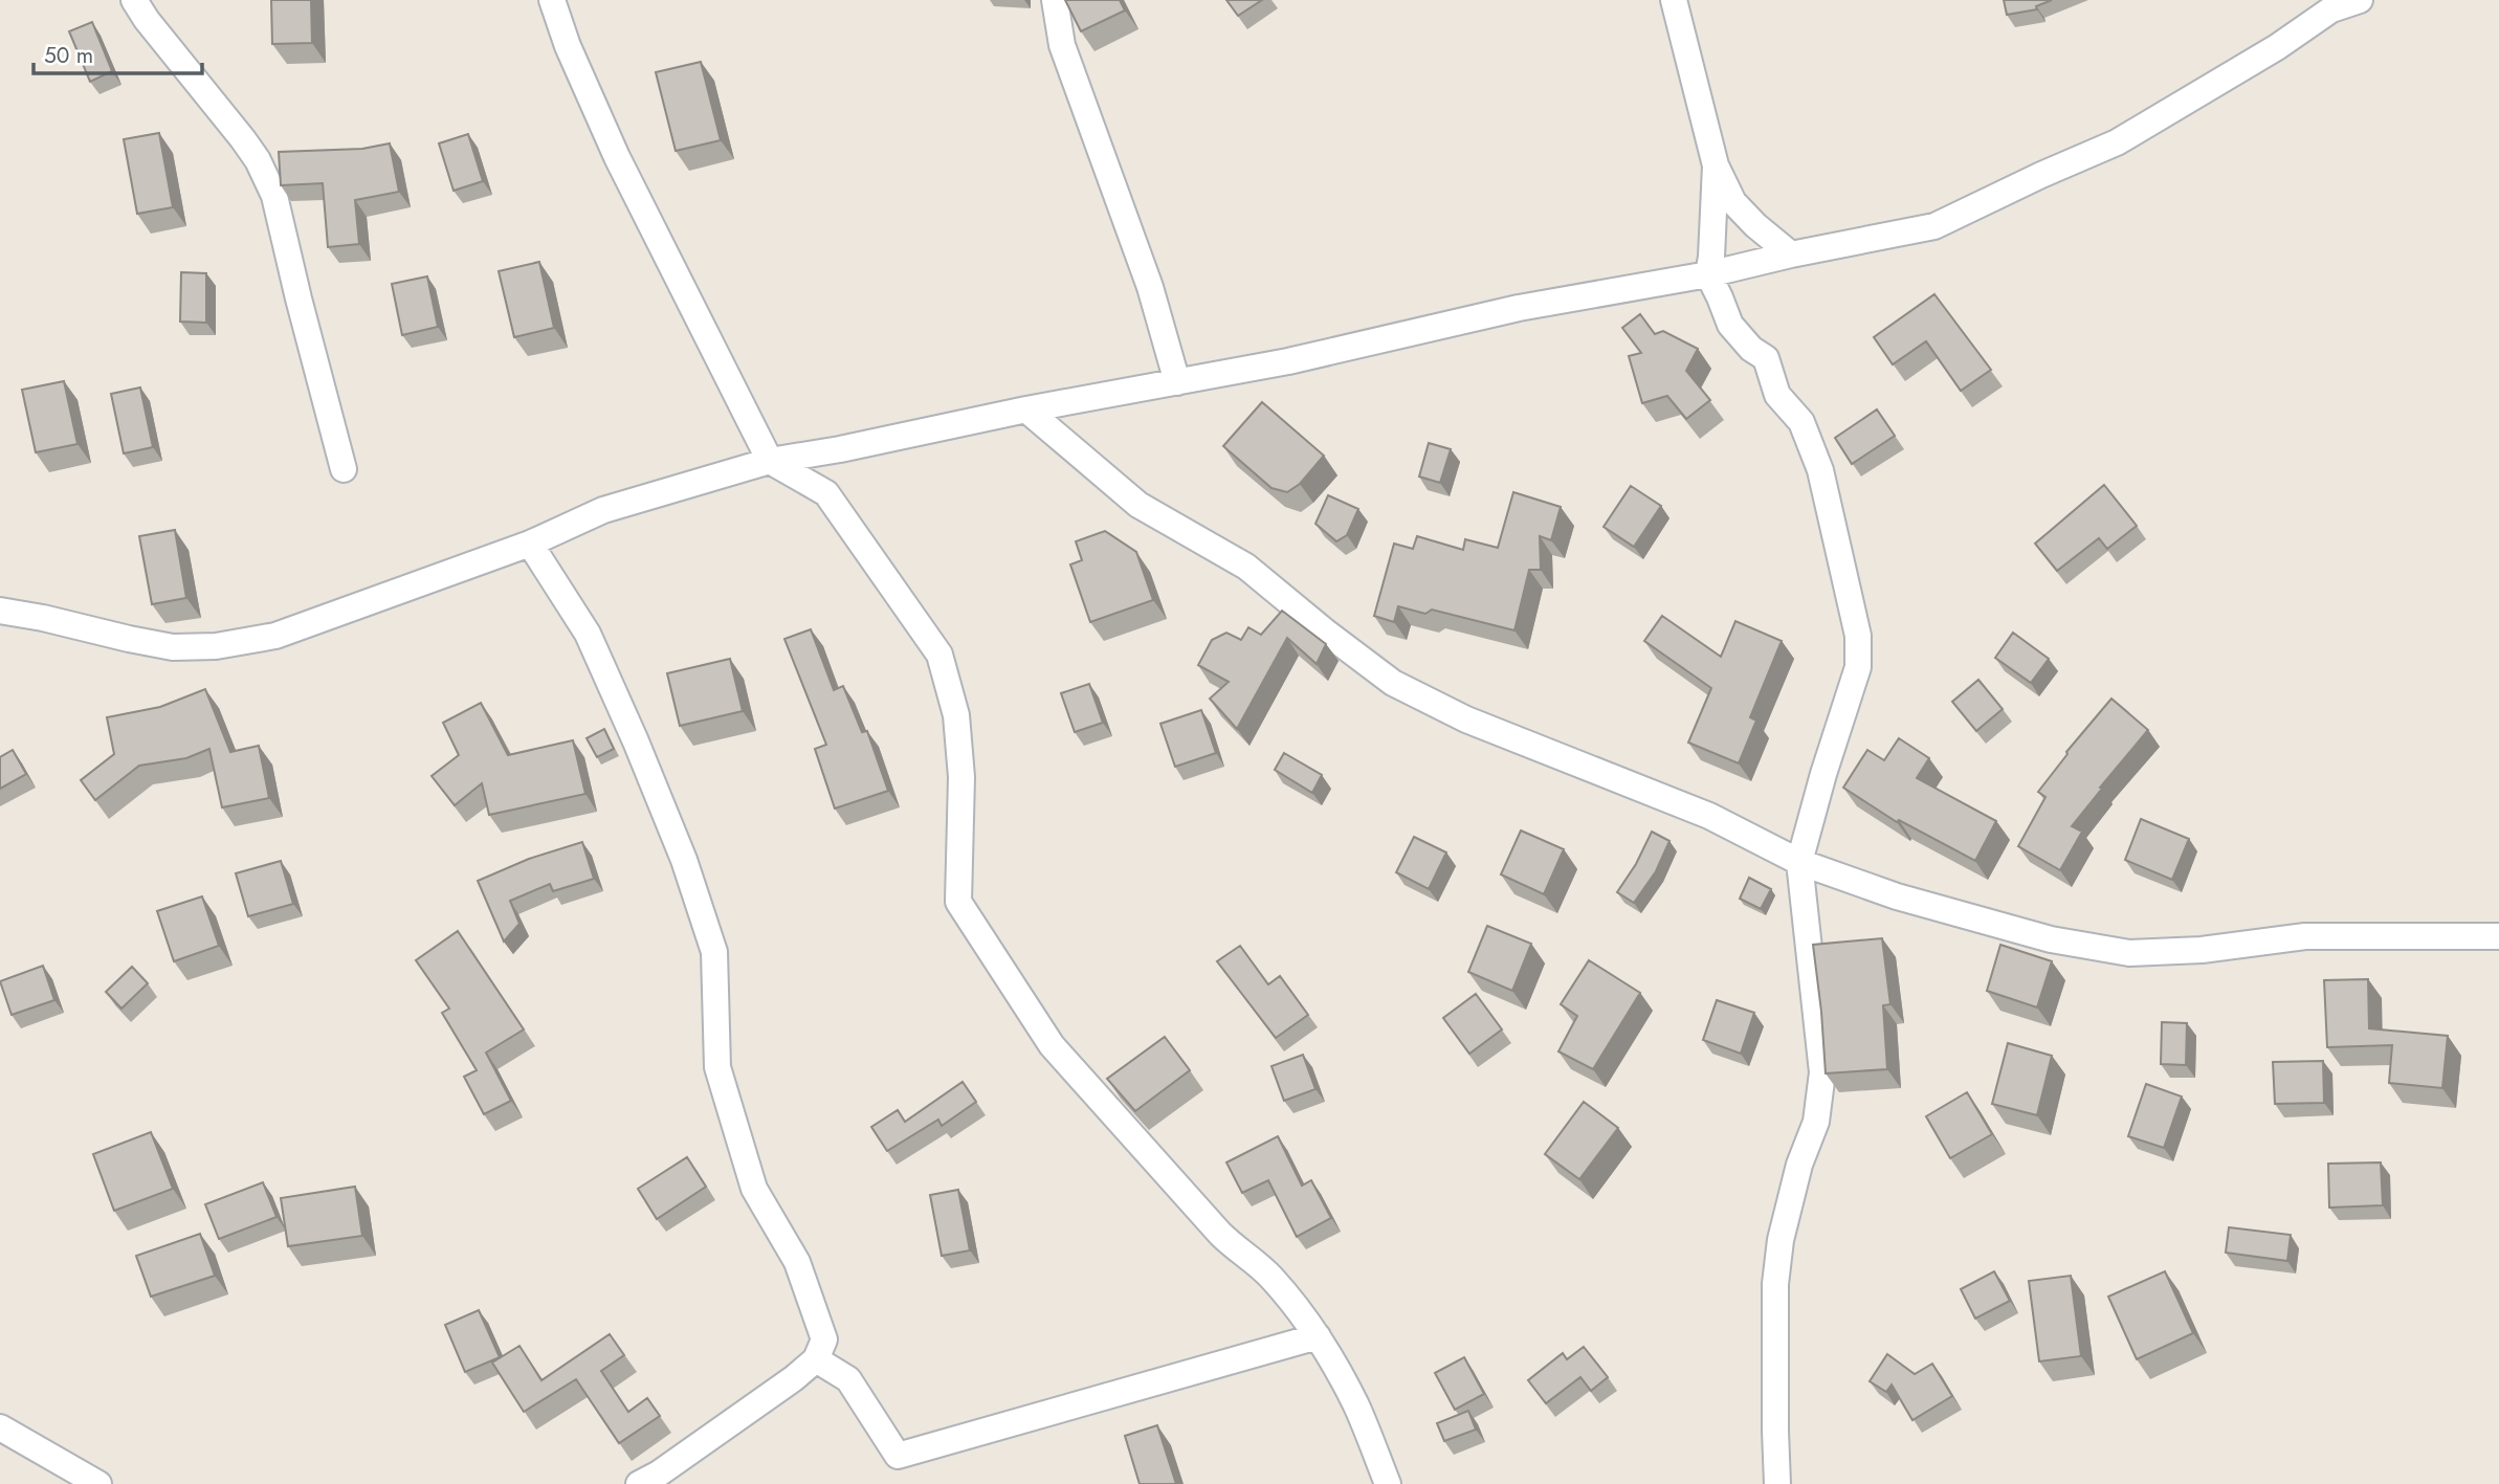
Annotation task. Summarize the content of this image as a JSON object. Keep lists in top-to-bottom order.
{
  "scale_bar": "50 m"
}
